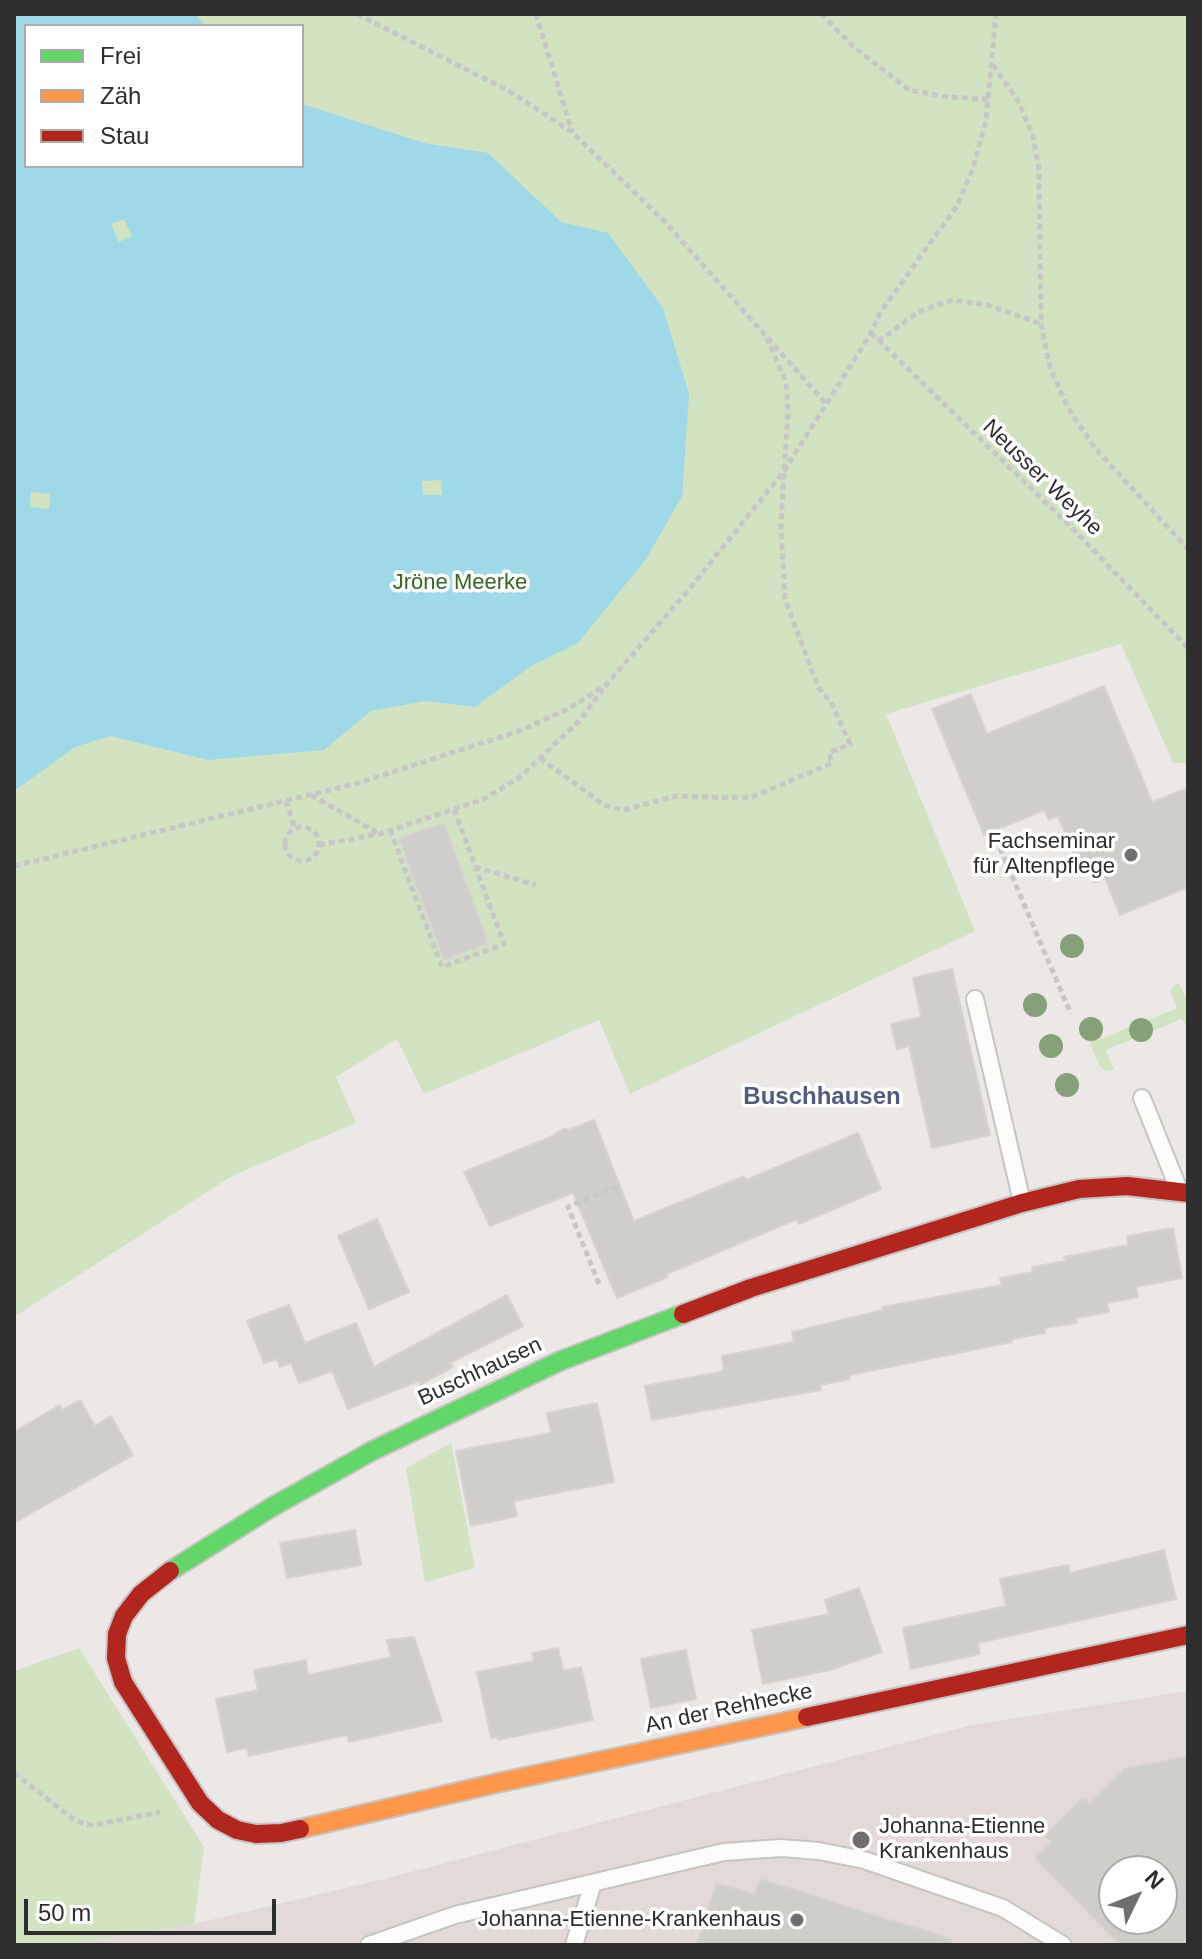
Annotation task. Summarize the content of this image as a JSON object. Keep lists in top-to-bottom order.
{
  "streets": {
    "street": ["Buschhausen", "An der Rehhecke"],
    "path": ["Neusser Weyhe"]
  },
  "crossings": [
    ["Buschhausen", "An der Rehhecke"]
  ],
  "districts": ["Buschhausen"],
  "parks": ["Jröne Meerke"],
  "places": ["Fachseminar für Altenpflege", "Johanna-Etienne Krankenhaus", "Johanna-Etienne-Krankenhaus"],
  "legend": ["Frei", "Zäh", "Stau"],
  "scale_bar": "50 m",
  "north": "top right"
}
